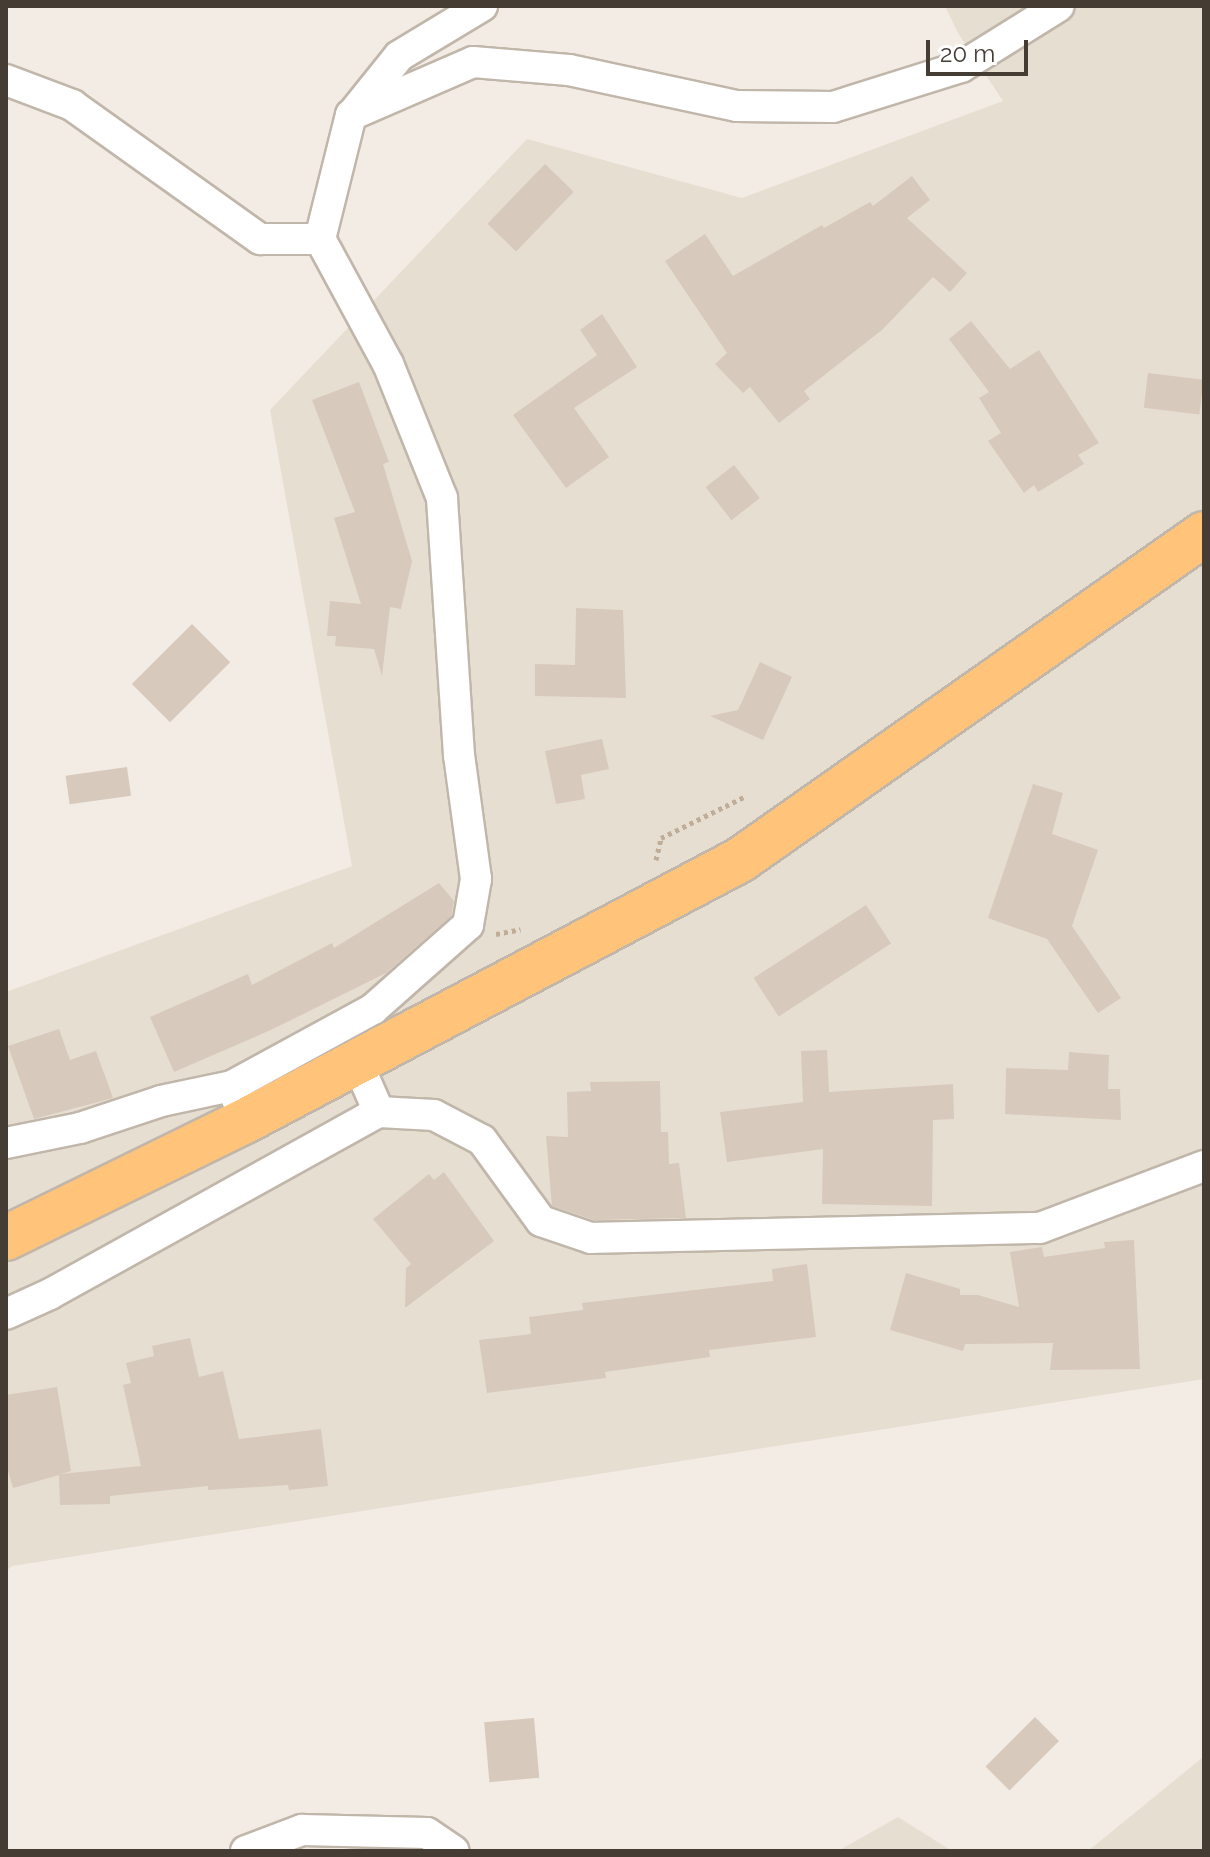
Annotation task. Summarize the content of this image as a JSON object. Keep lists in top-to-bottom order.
{
  "scale_bar": "20 m"
}
